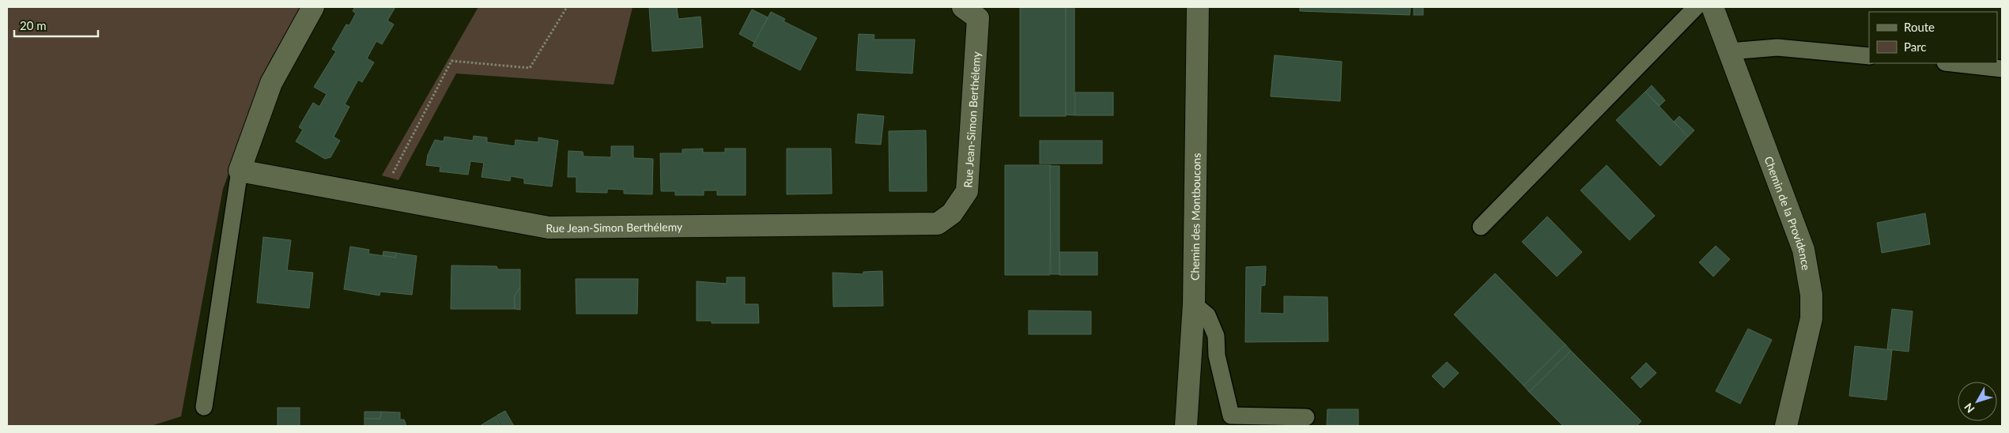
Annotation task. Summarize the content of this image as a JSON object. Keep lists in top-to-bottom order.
{
  "streets": {
    "street": ["Rue Jean-Simon Berthélemy", "Chemin de la Providence", "Chemin des Montboucons"]
  },
  "legend": ["Route", "Parc"],
  "scale_bar": "20 m",
  "north": "bottom left"
}
